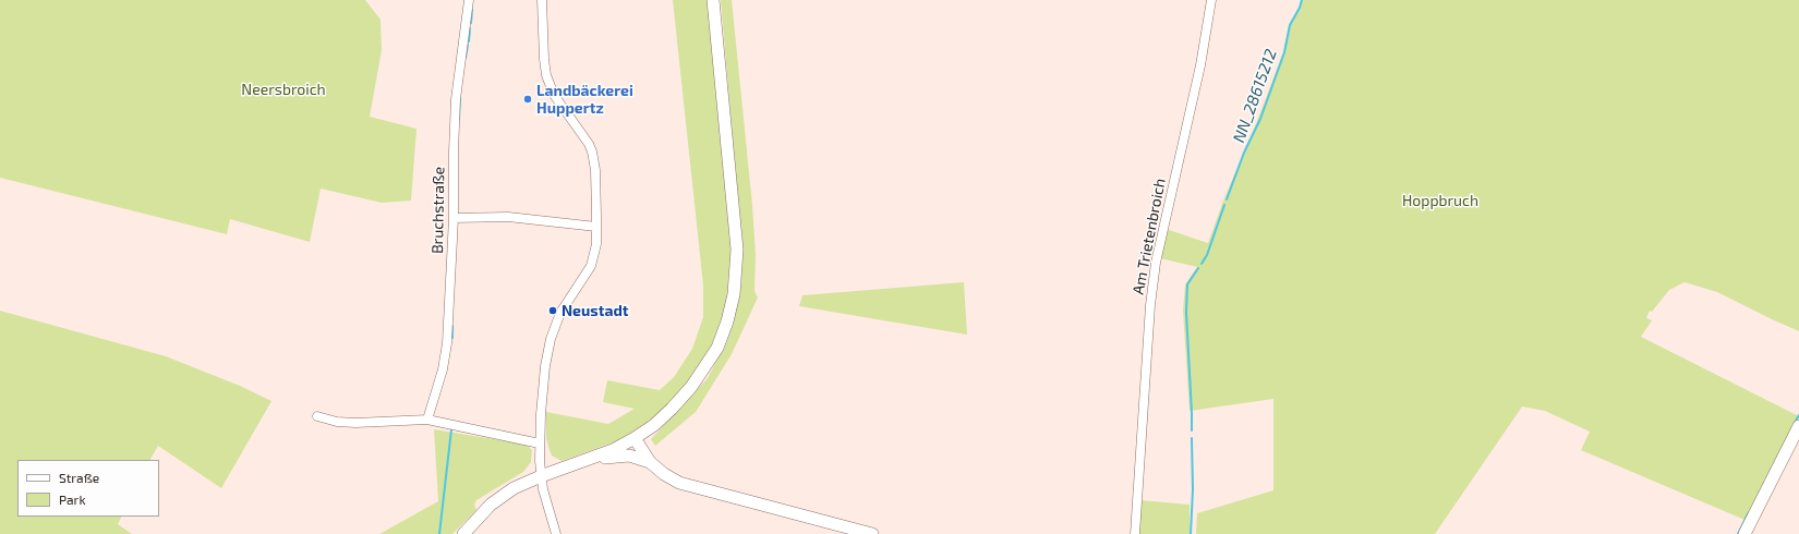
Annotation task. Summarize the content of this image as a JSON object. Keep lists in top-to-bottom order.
{
  "streets": {
    "street": ["Bruchstraße", "Am Trietenbroich"]
  },
  "water": ["NN_28615212"],
  "parks": ["Neersbroich", "Hoppbruch"],
  "places": ["Landbäckerei Huppertz", "Neustadt"],
  "legend": ["Straße", "Park"]
}
